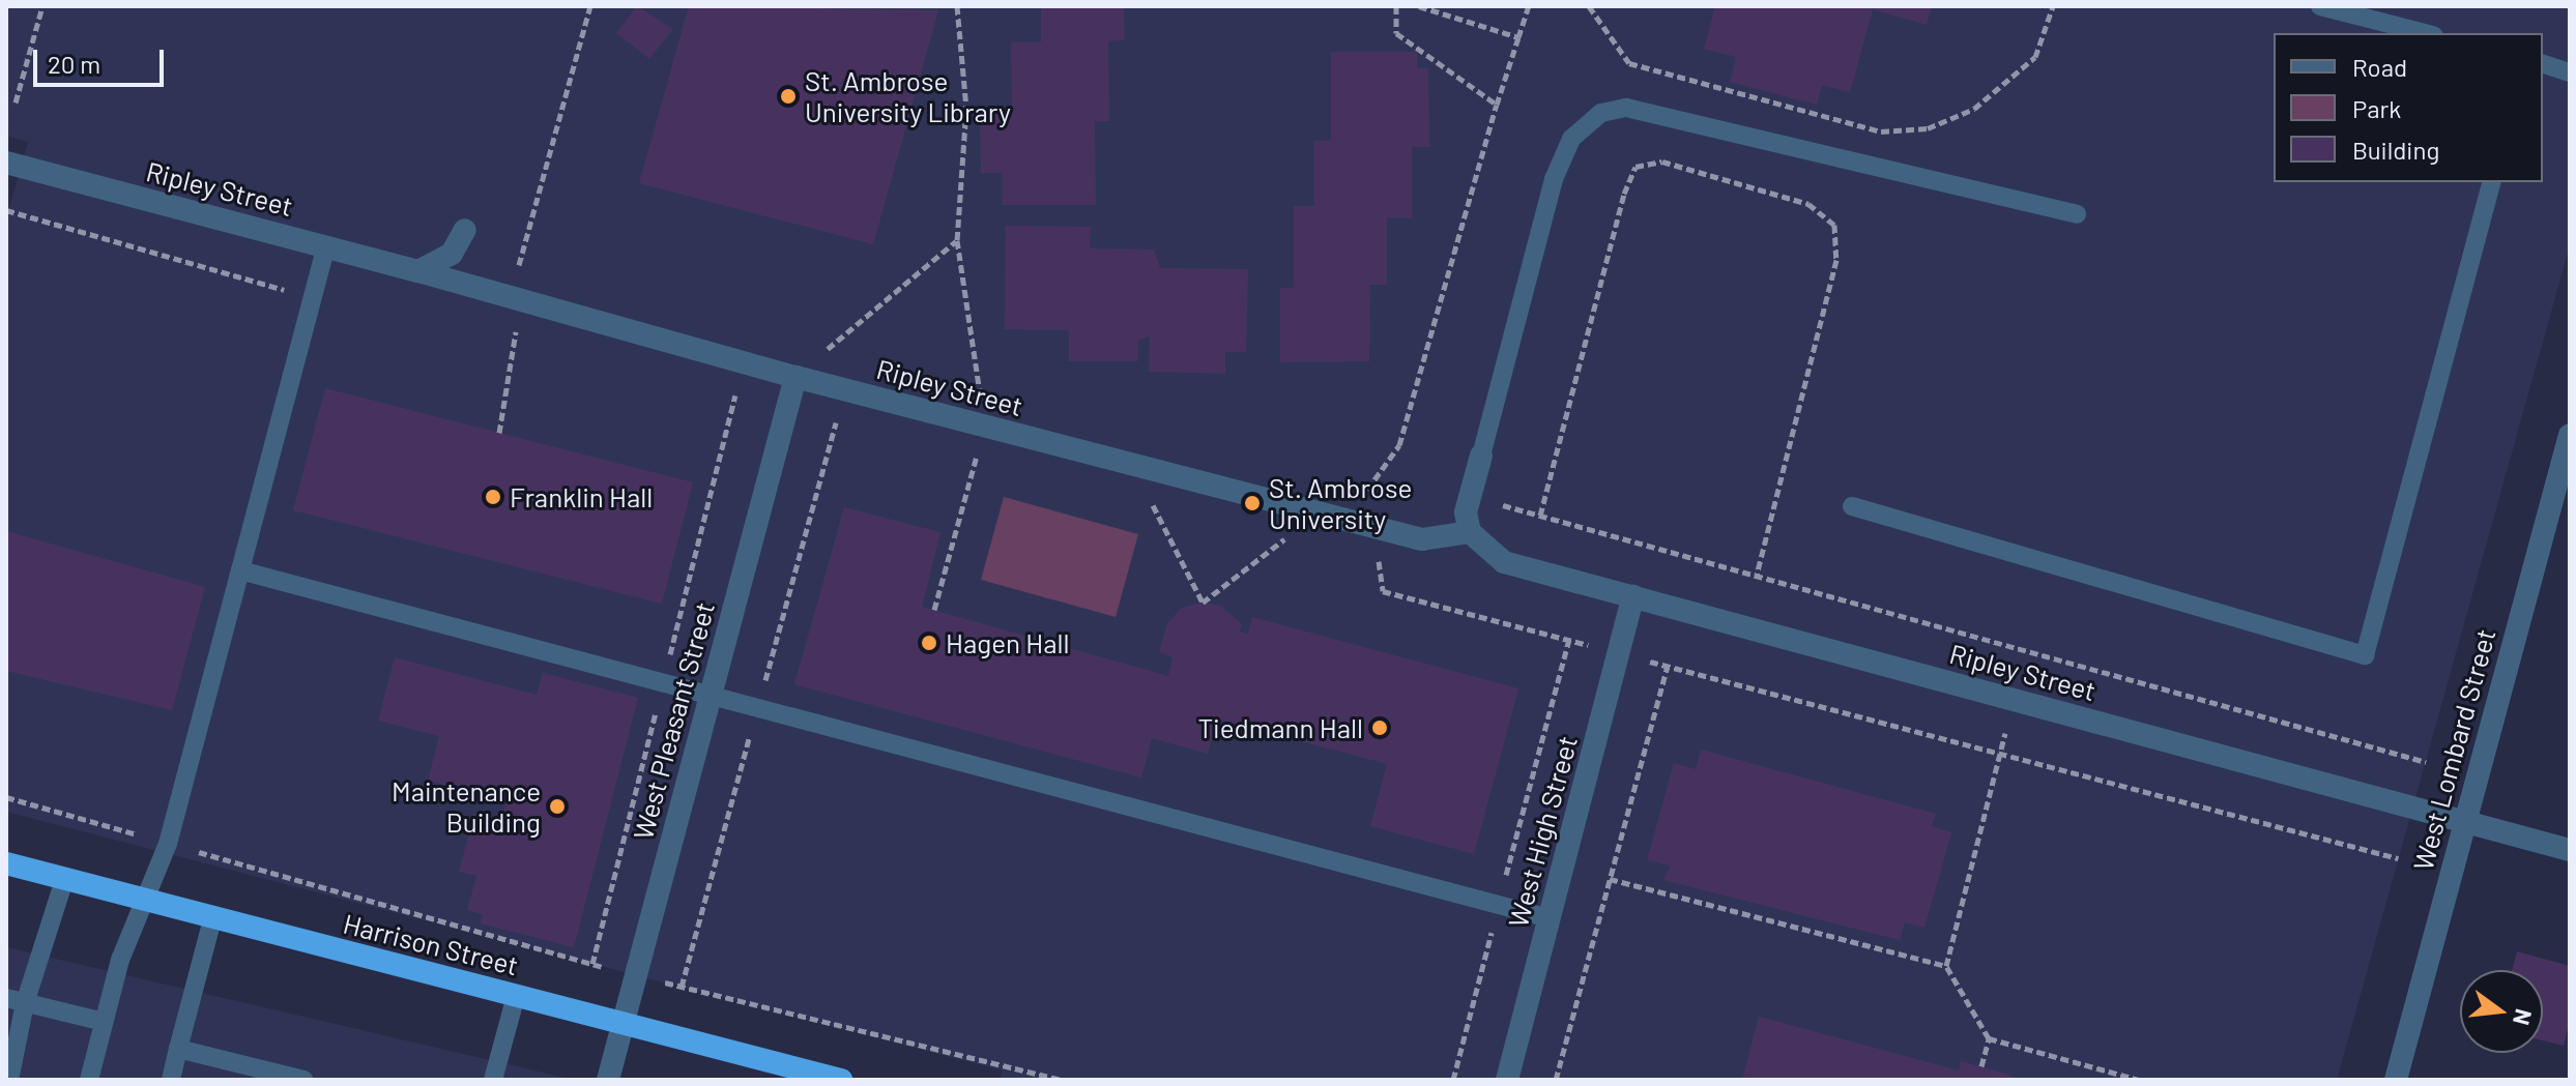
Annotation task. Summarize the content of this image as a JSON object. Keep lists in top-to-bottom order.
{
  "streets": {
    "highway": ["Harrison Street"],
    "street": [
      "Ripley Street",
      "West Pleasant Street",
      "West Lombard Street",
      "West High Street"
    ]
  },
  "crossings": [
    ["Ripley Street", "West Pleasant Street"],
    ["Ripley Street", "West Lombard Street"],
    ["Ripley Street", "West High Street"],
    ["West Pleasant Street", "Harrison Street"]
  ],
  "places": [
    "St. Ambrose University Library",
    "Franklin Hall",
    "St. Ambrose University",
    "Hagen Hall",
    "Tiedmann Hall",
    "Maintenance Building"
  ],
  "legend": ["Road", "Park", "Building"],
  "scale_bar": "20 m",
  "north": "right"
}
